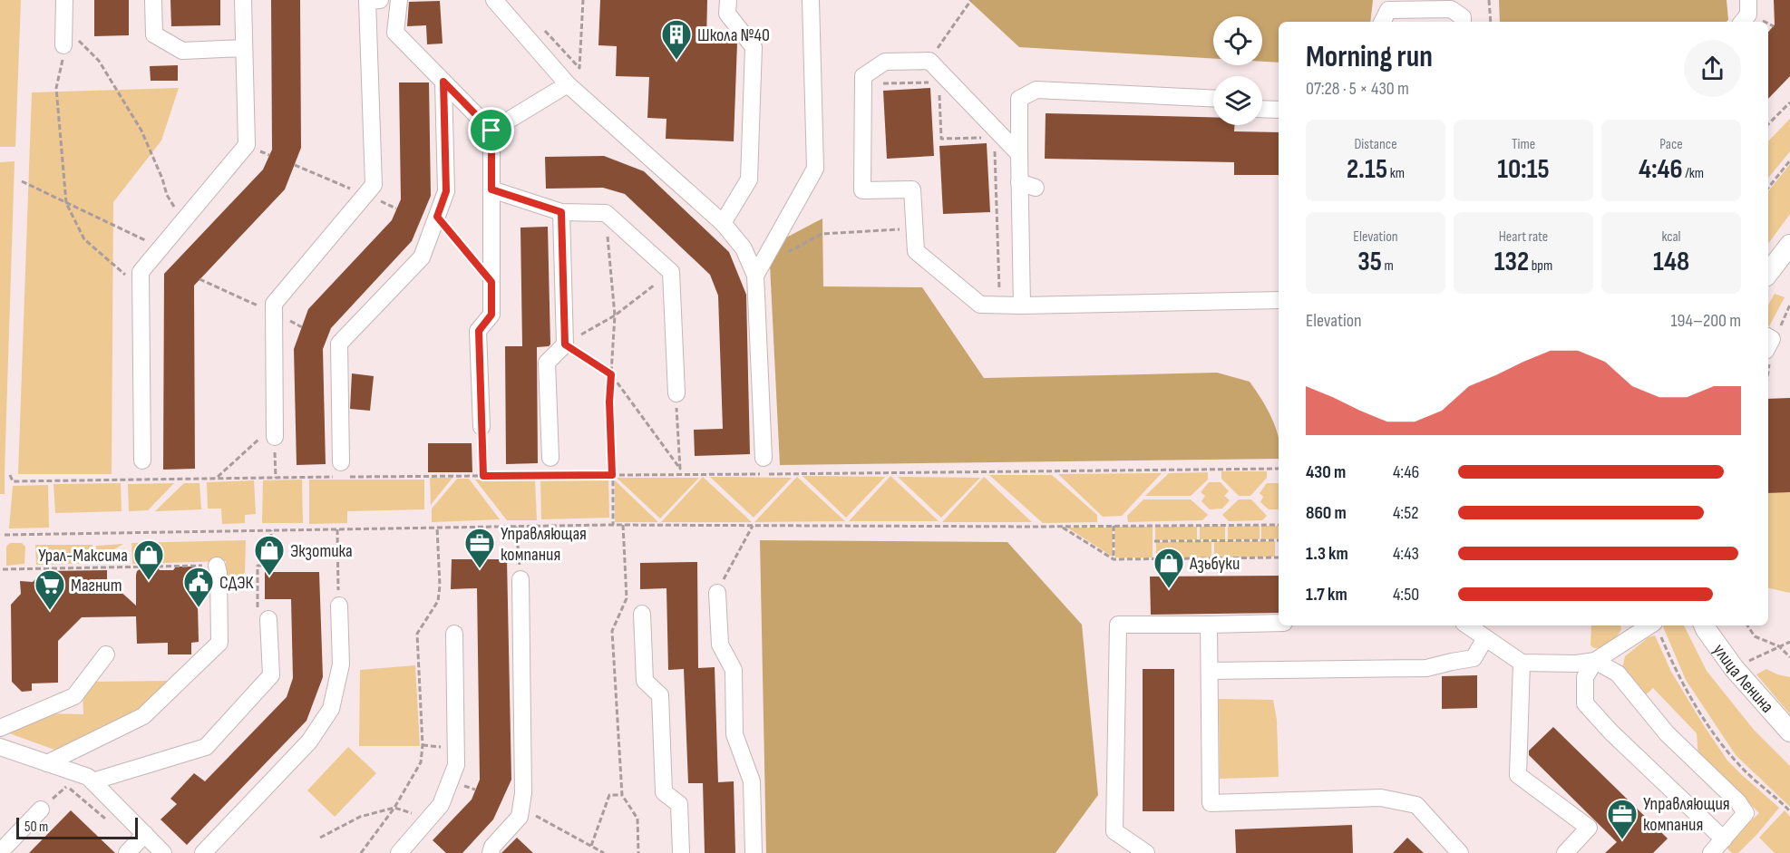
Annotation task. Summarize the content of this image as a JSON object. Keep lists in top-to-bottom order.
{
  "streets": {
    "main road": ["улица Ленина"]
  },
  "places": {
    "building": ["Школа №40"],
    "office": ["Управляющая компания", "Управляющия компания"],
    "shop": ["Экзотика", "Урал-Максима", "Азьбуки"],
    "public building": ["СДЭК"],
    "supermarket": ["Магнит"]
  },
  "scale_bar": "50 m",
  "page": {
    "heading": ["Morning run", "07:28 · 5 × 430 m"],
    "stats": [
      ["Distance", "2.15 km"],
      ["Time", "10:15"],
      ["Pace", "4:46 /km"],
      ["Elevation", "35 m"],
      ["Heart rate", "132 bpm"],
      ["kcal", "148"]
    ],
    "chart": ["Elevation", "194–200 m"],
    "list": [
      {
        "name": "430 m",
        "note": "4:46"
      },
      {
        "name": "860 m",
        "note": "4:52"
      },
      {
        "name": "1.3 km",
        "note": "4:43"
      },
      {
        "name": "1.7 km",
        "note": "4:50"
      }
    ],
    "scale": "50 m"
  }
}
